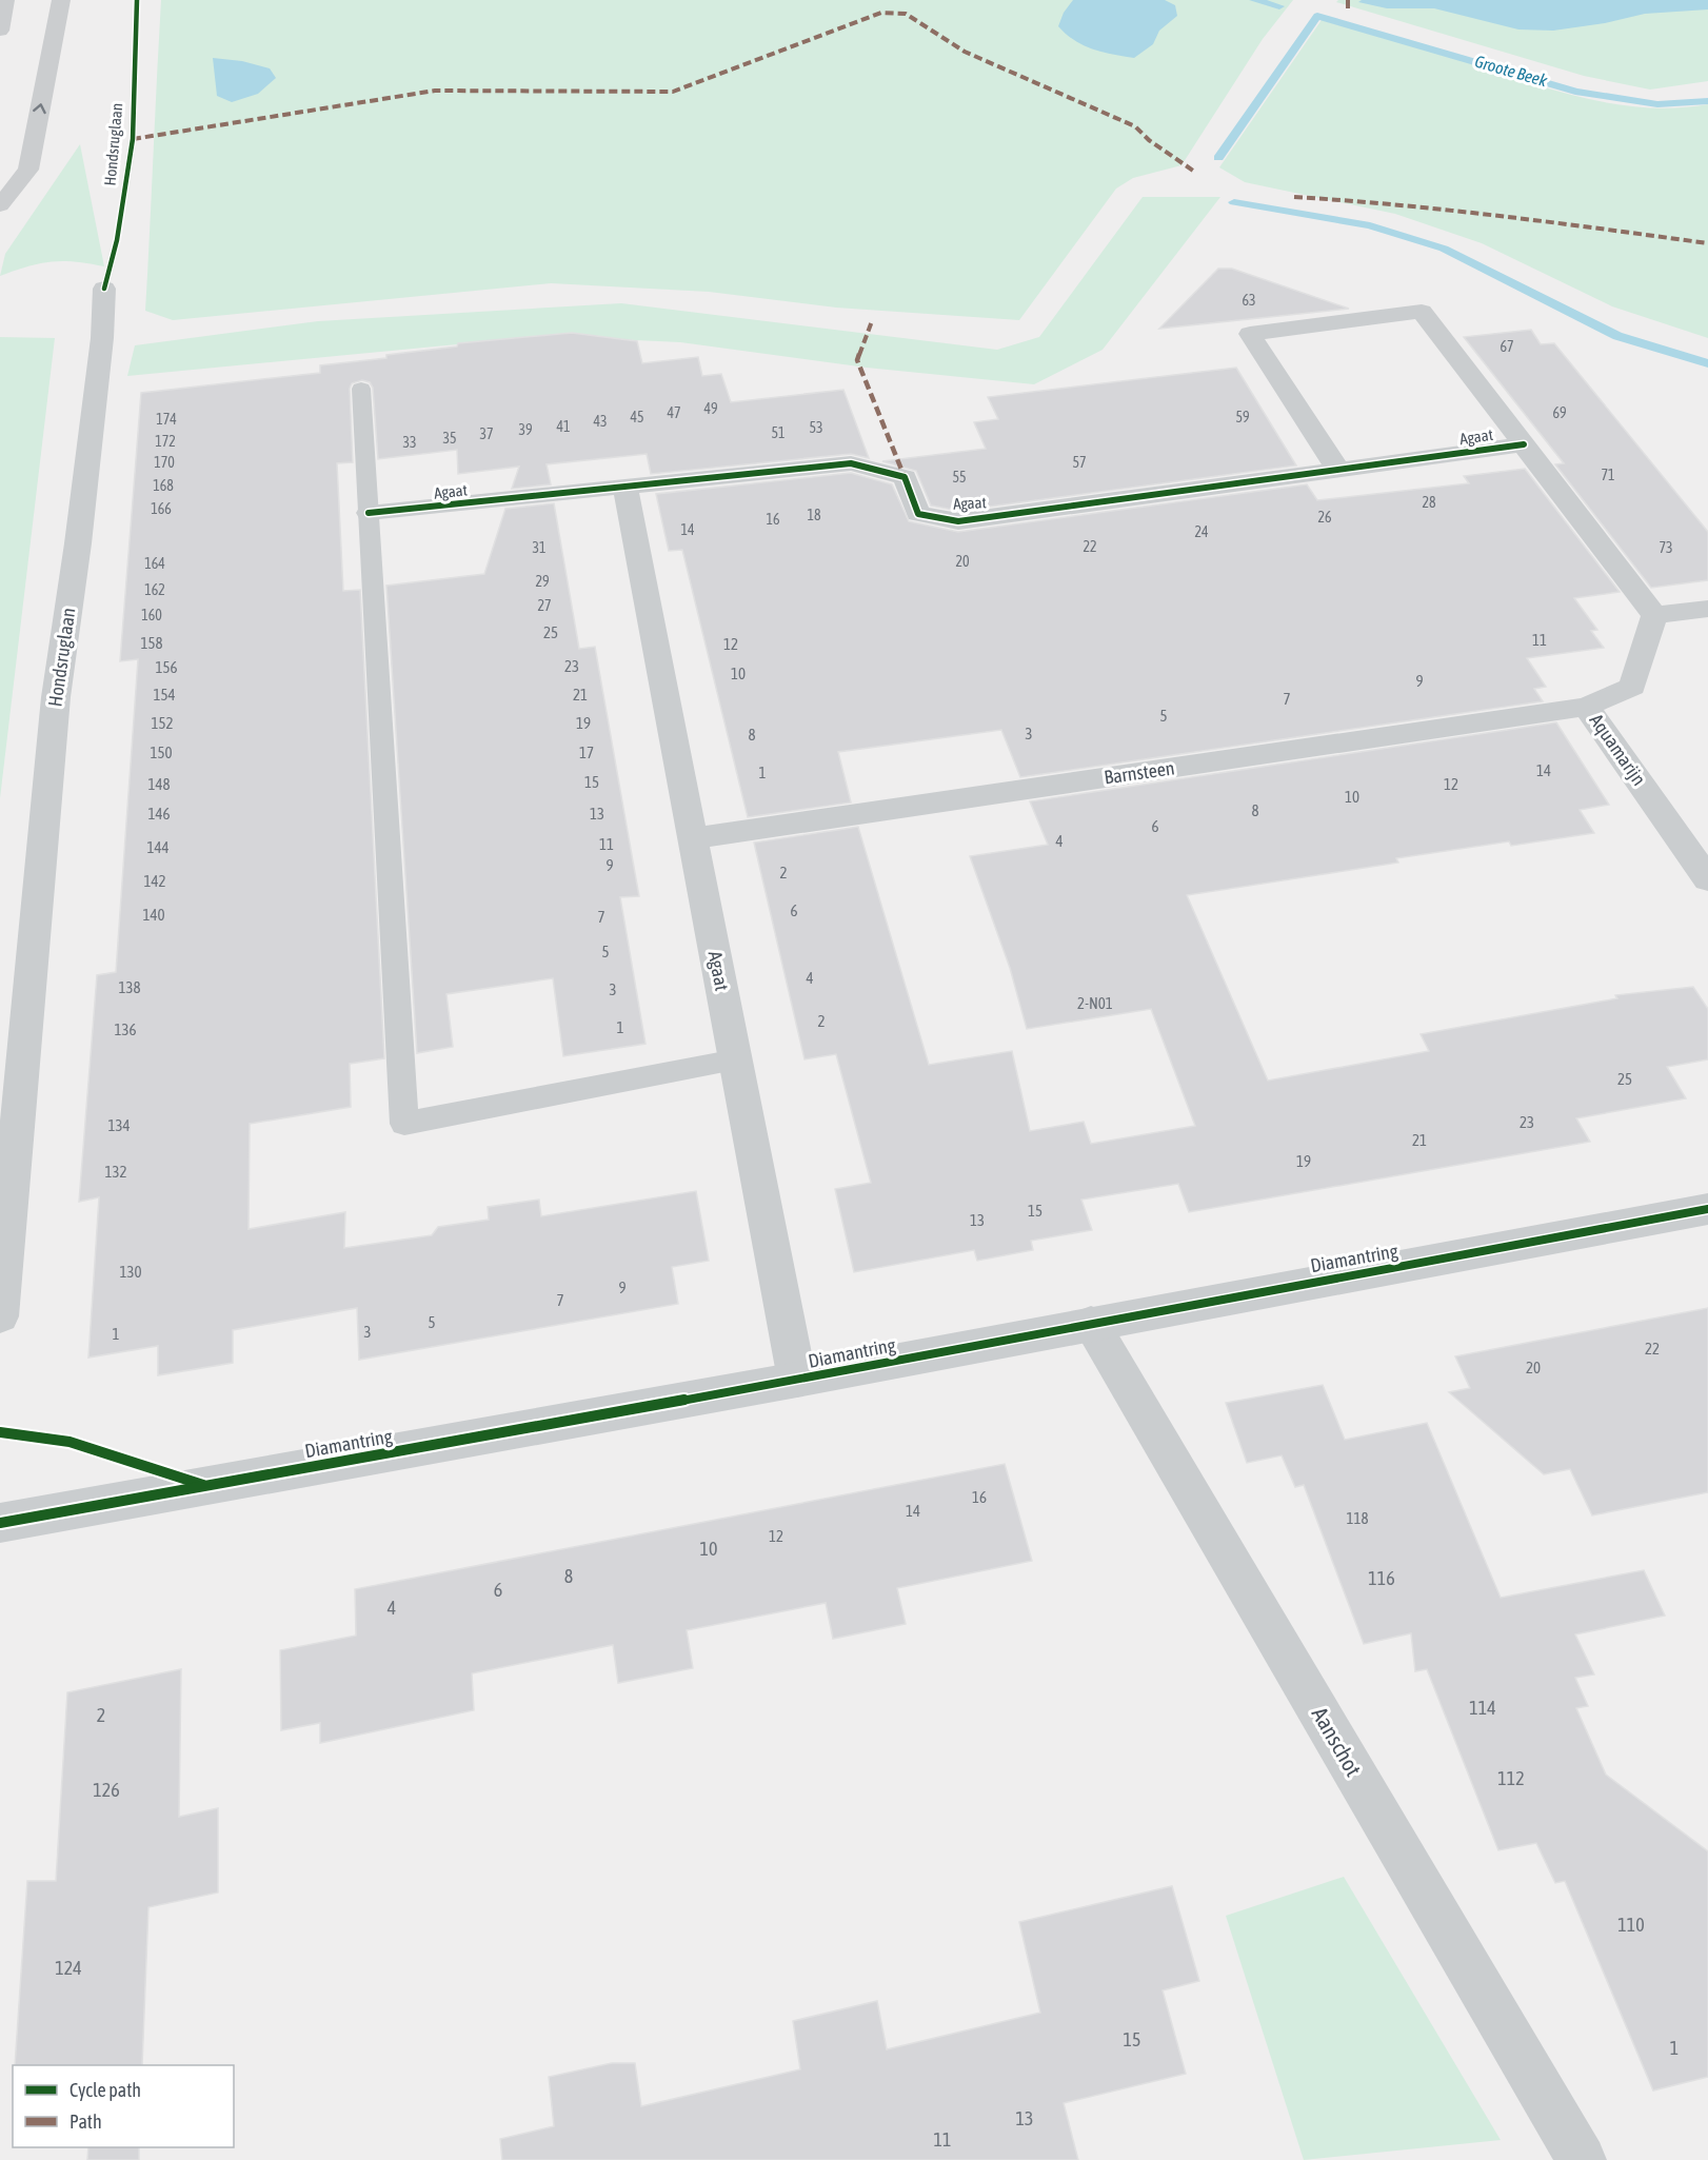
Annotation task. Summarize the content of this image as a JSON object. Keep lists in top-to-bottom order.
{
  "streets": {
    "street": [
      "Hondsruglaan",
      "Agaat",
      "Aquamarijn",
      "Barnsteen",
      "Diamantring",
      "Aanschot"
    ]
  },
  "crossings": [
    ["Agaat", "Aquamarijn"],
    ["Agaat", "Barnsteen"],
    ["Agaat", "Diamantring"],
    ["Aquamarijn", "Barnsteen"],
    ["Diamantring", "Aanschot"]
  ],
  "water": ["Groote Beek"],
  "house_numbers": [
    "63",
    "67",
    "49",
    "47",
    "69",
    "45",
    "59",
    "174",
    "43",
    "41",
    "53",
    "39",
    "51",
    "37",
    "35",
    "172",
    "33",
    "170",
    "57",
    "71",
    "55",
    "168",
    "28",
    "166",
    "18",
    "26",
    "16",
    "14",
    "24",
    "22",
    "31",
    "73",
    "20",
    "164",
    "29",
    "162",
    "27",
    "160",
    "25",
    "11",
    "158",
    "12",
    "23",
    "156",
    "10",
    "9",
    "154",
    "21",
    "7",
    "5",
    "152",
    "19",
    "3",
    "8",
    "150",
    "17",
    "14",
    "1",
    "15",
    "148",
    "12",
    "10",
    "8",
    "146",
    "13",
    "6",
    "4",
    "11",
    "144",
    "9",
    "2",
    "142",
    "6",
    "140",
    "7",
    "5",
    "4",
    "138",
    "3",
    "2-N01",
    "2",
    "1",
    "136",
    "25",
    "23",
    "134",
    "21",
    "19",
    "132",
    "15",
    "13",
    "130",
    "9",
    "7",
    "5",
    "3",
    "1",
    "22",
    "20",
    "16",
    "14",
    "118",
    "12",
    "10",
    "8",
    "116",
    "6",
    "4",
    "114",
    "2",
    "112",
    "126",
    "110",
    "124",
    "15",
    "1",
    "13",
    "11"
  ],
  "legend": ["Cycle path", "Path"]
}
